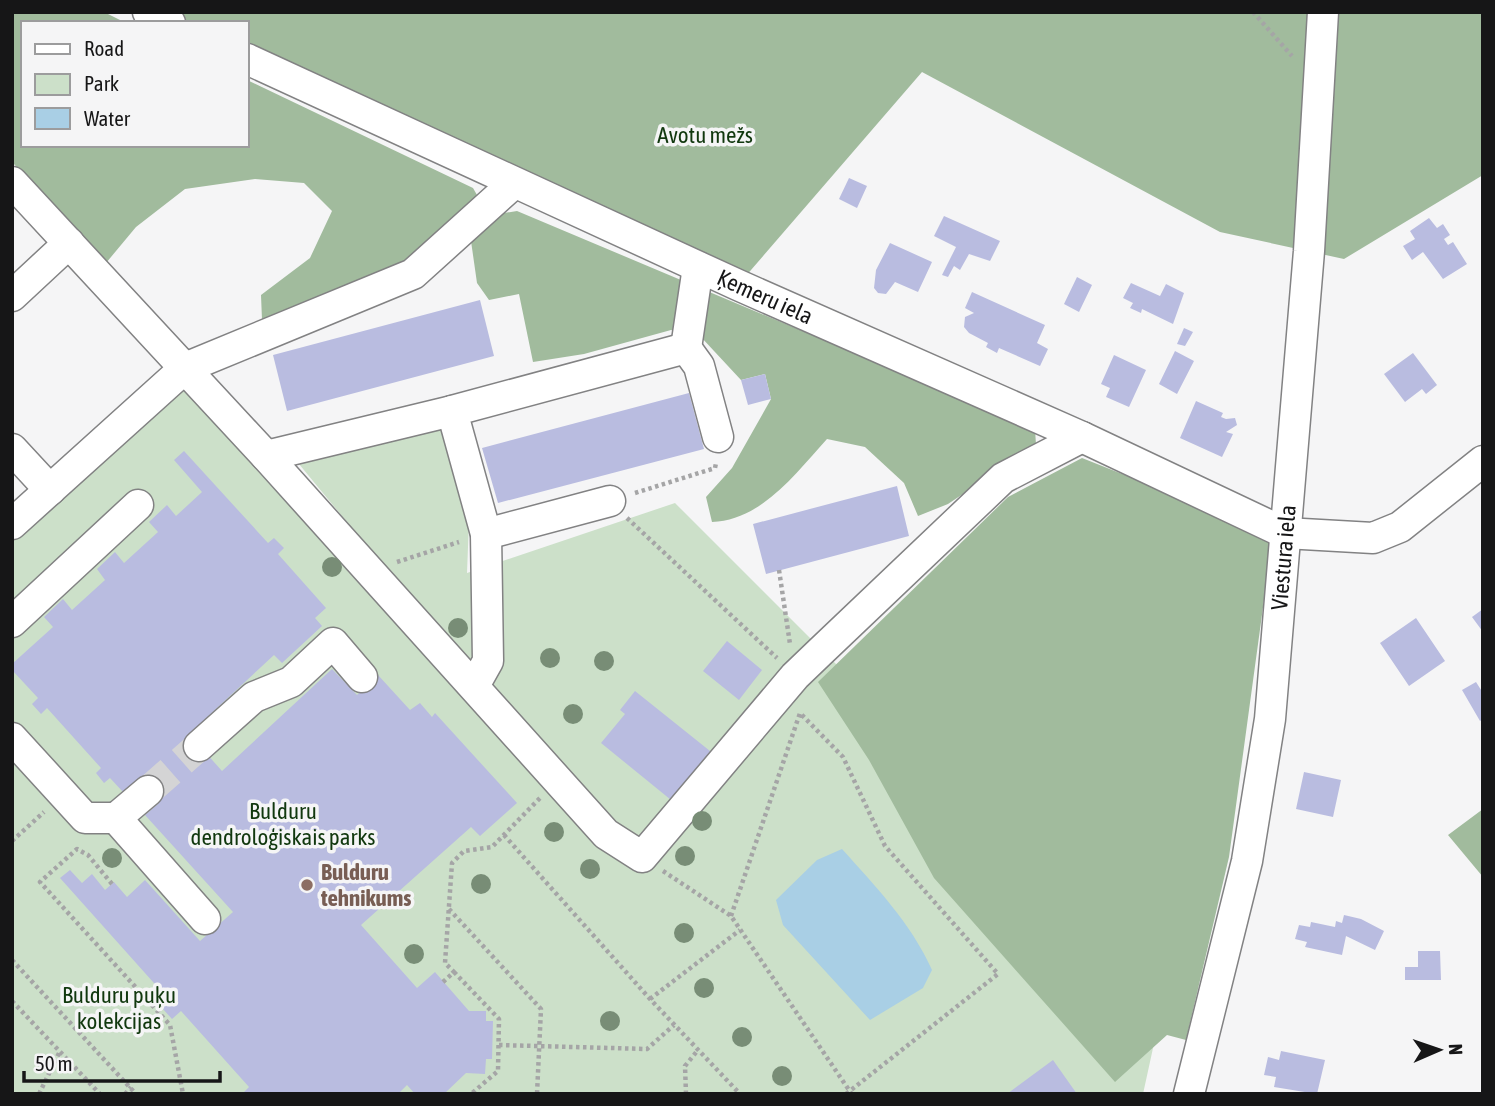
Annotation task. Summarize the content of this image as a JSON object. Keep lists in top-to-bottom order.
{
  "streets": {
    "street": ["Ķemeru iela", "Viestura iela"]
  },
  "crossings": [
    ["Ķemeru iela", "Viestura iela"]
  ],
  "parks": ["Avotu mežs", "Bulduru dendroloģiskais parks", "Bulduru puķu kolekcijas"],
  "places": ["Bulduru tehnikums"],
  "legend": ["Road", "Park", "Water"],
  "scale_bar": "50 m",
  "north": "right"
}
